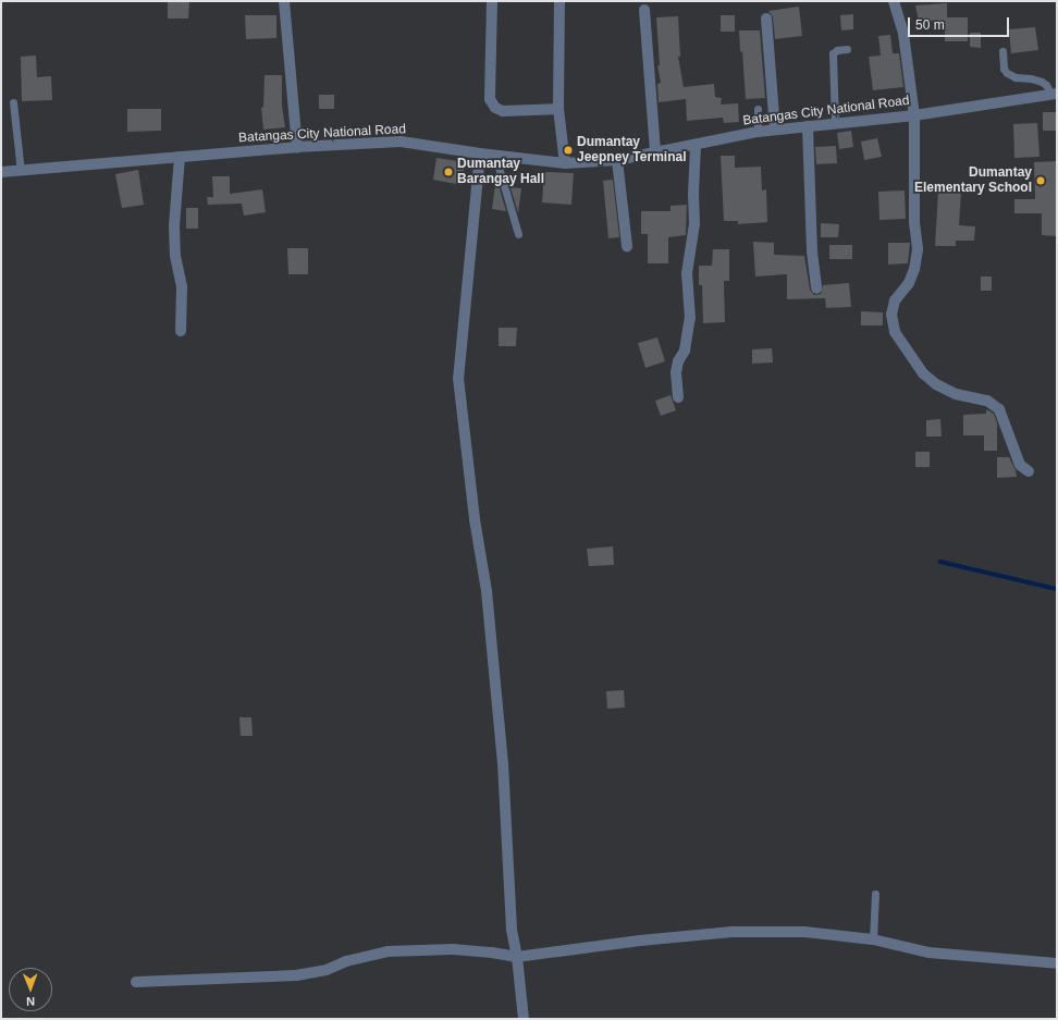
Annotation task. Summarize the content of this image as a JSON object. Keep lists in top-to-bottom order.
{
  "streets": {
    "street": ["Batangas City National Road"]
  },
  "places": ["Dumantay Jeepney Terminal", "Dumantay Barangay Hall", "Dumantay Elementary School"],
  "scale_bar": "50 m",
  "north": "bottom"
}
